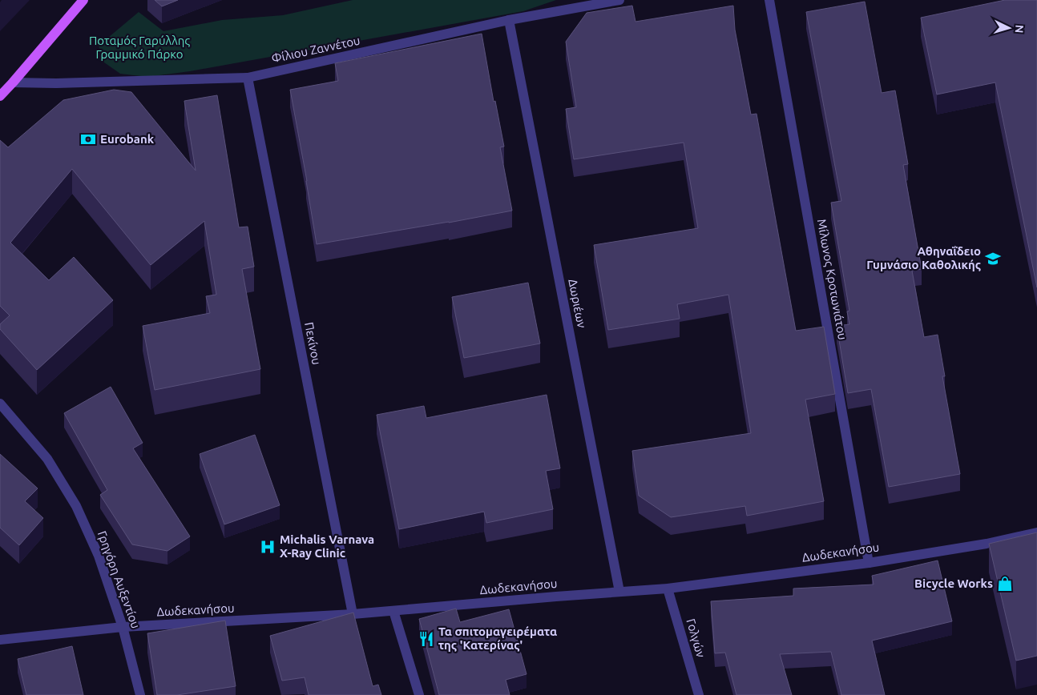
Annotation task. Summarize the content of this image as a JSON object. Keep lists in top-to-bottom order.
{
  "streets": {
    "street": [
      "Φίλιου Ζαννέτου",
      "Μίλωνος Κροτωνιάτου",
      "Δωριέων",
      "Πεκίνου",
      "Δωδεκανήσου",
      "Γρηγόρη Αυξεντίου",
      "Γολγών"
    ]
  },
  "crossings": [
    ["Φίλιου Ζαννέτου", "Δωριέων"],
    ["Φίλιου Ζαννέτου", "Πεκίνου"],
    ["Μίλωνος Κροτωνιάτου", "Δωδεκανήσου"],
    ["Δωριέων", "Δωδεκανήσου"],
    ["Πεκίνου", "Δωδεκανήσου"],
    ["Δωδεκανήσου", "Γρηγόρη Αυξεντίου"],
    ["Δωδεκανήσου", "Γολγών"]
  ],
  "parks": ["Ποταμός Γαρύλλης Γραμμικό Πάρκο"],
  "places": {
    "bank": ["Eurobank"],
    "school or university": ["Αθηναΐδειο Γυμνάσιο Καθολικής"],
    "hospital": ["Michalis Varnava X-Ray Clinic"],
    "shop": ["Bicycle Works"],
    "restaurant": ["Τα σπιτομαγειρέματα της 'Κατερίνας'"]
  },
  "north": "right"
}
